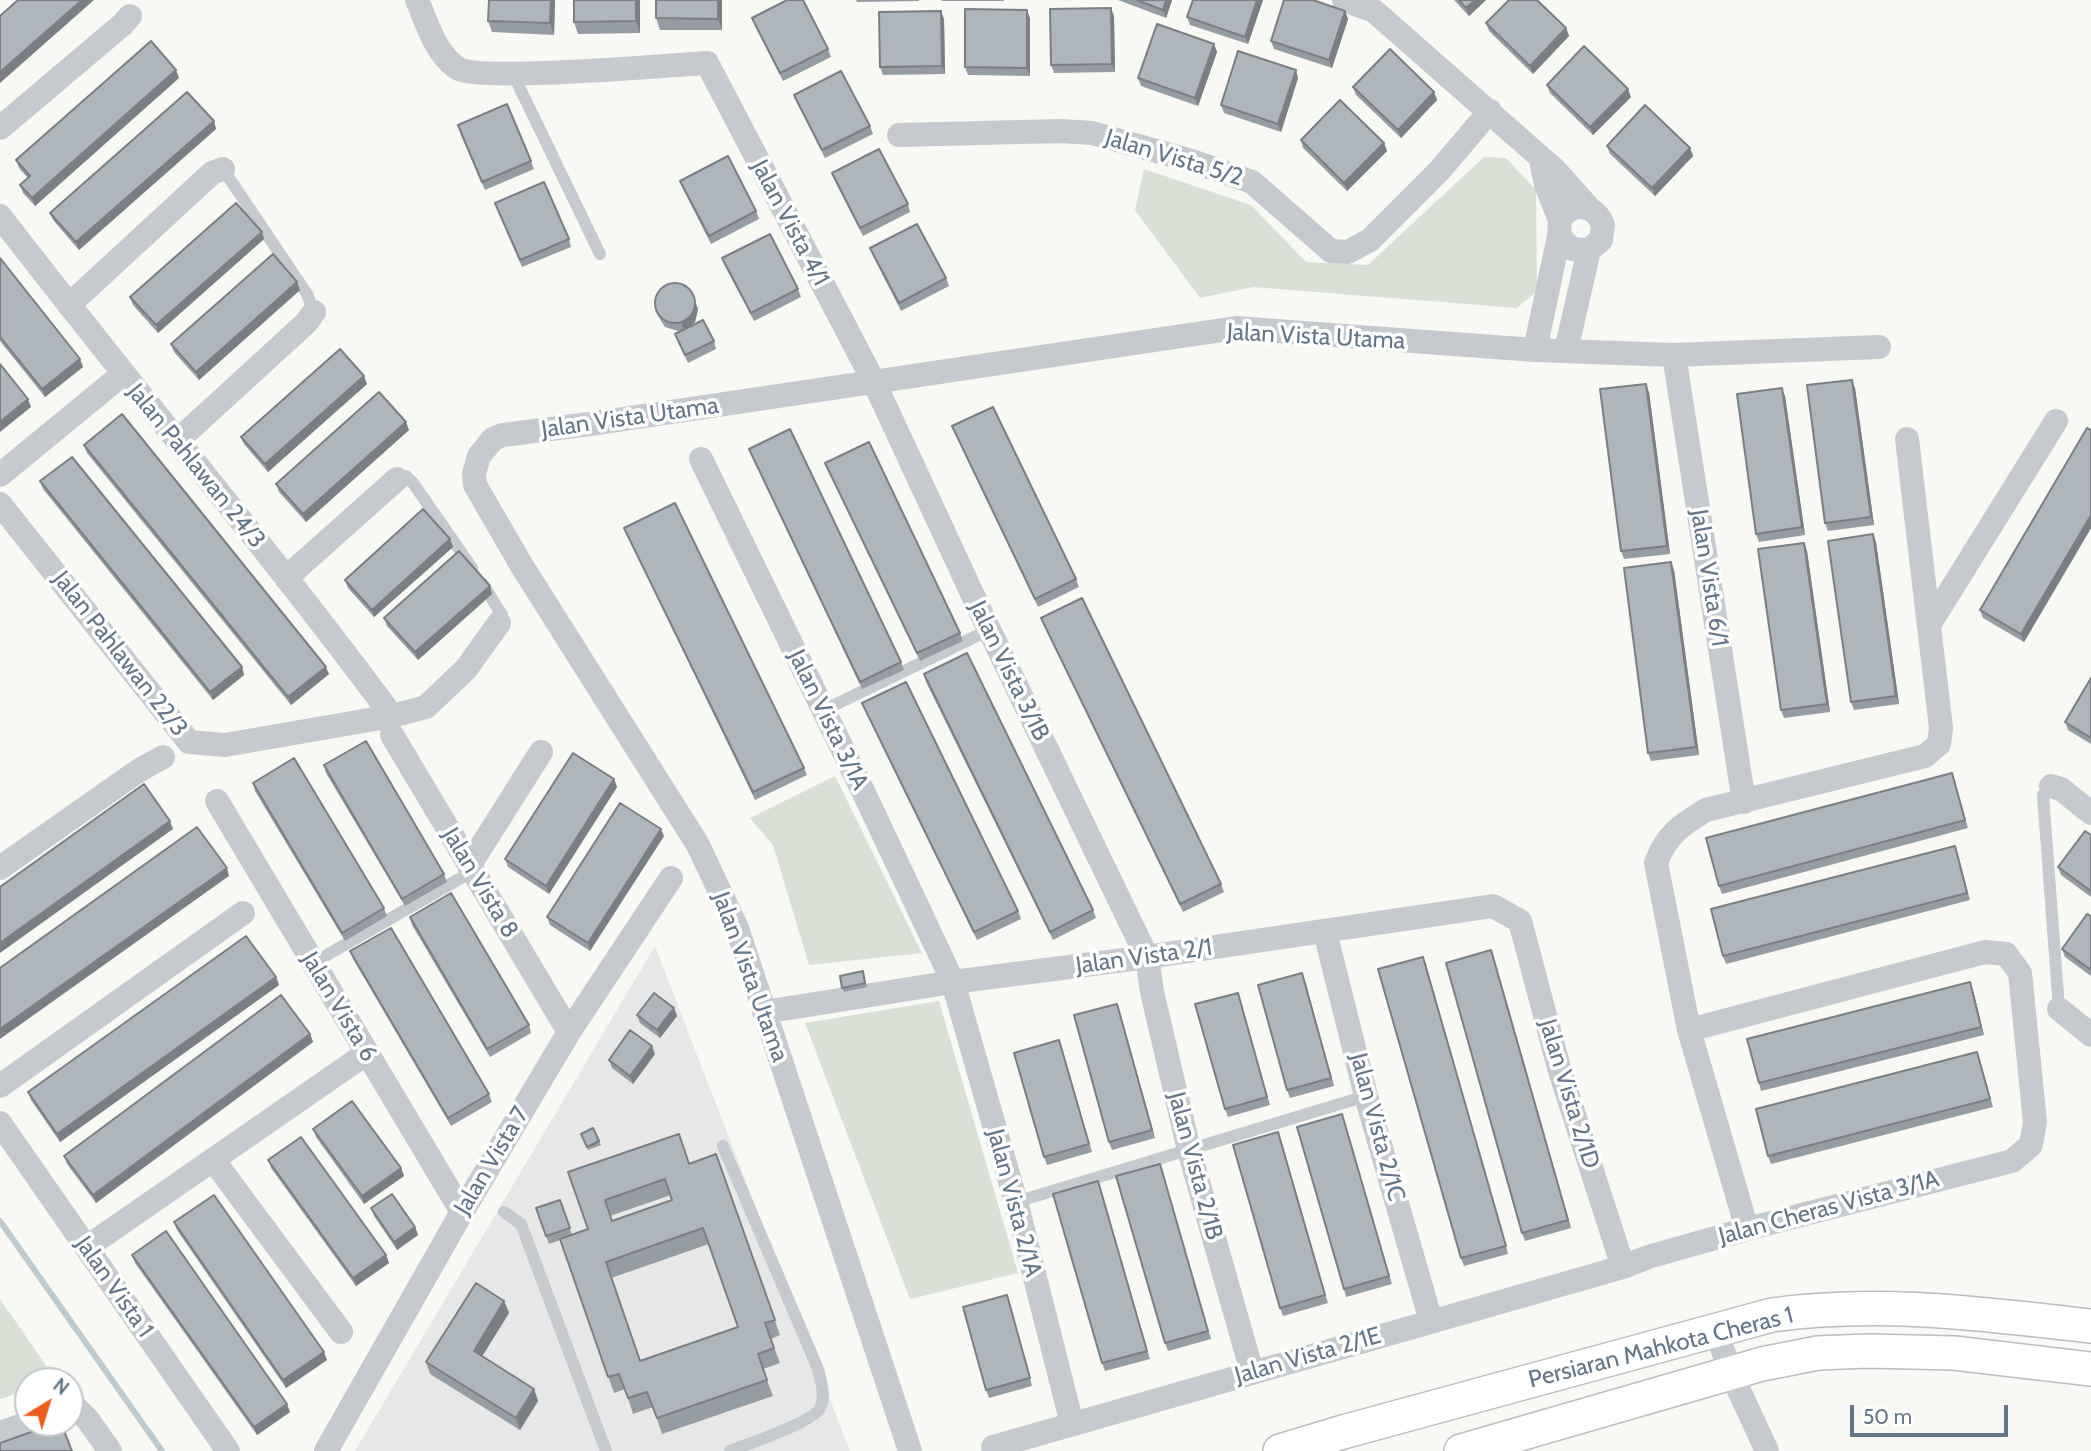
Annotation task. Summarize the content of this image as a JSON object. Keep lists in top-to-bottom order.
{
  "streets": {
    "main road": ["Persiaran Mahkota Cheras 1"],
    "street": [
      "Jalan Vista 5/2",
      "Jalan Vista 4/1",
      "Jalan Vista Utama",
      "Jalan Pahlawan 24/3",
      "Jalan Vista 6/1",
      "Jalan Pahlawan 22/3",
      "Jalan Vista 3/1B",
      "Jalan Vista 3/1A",
      "Jalan Vista 8",
      "Jalan Vista 2/1",
      "Jalan Vista 6",
      "Jalan Vista 2/1D",
      "Jalan Vista 2/1C",
      "Jalan Vista 7",
      "Jalan Vista 2/1B",
      "Jalan Vista 2/1A",
      "Jalan Cheras Vista 3/1A",
      "Jalan Vista 1",
      "Jalan Vista 2/1E"
    ]
  },
  "crossings": [
    ["Jalan Vista 4/1", "Jalan Vista Utama"],
    ["Jalan Vista 4/1", "Jalan Vista 3/1B"],
    ["Jalan Vista Utama", "Jalan Vista 6/1"],
    ["Jalan Vista Utama", "Jalan Vista 3/1B"],
    ["Jalan Vista Utama", "Jalan Vista 2/1"],
    ["Jalan Pahlawan 24/3", "Jalan Pahlawan 22/3"],
    ["Jalan Pahlawan 24/3", "Jalan Vista 8"],
    ["Jalan Pahlawan 22/3", "Jalan Vista 8"],
    ["Jalan Vista 3/1B", "Jalan Vista 2/1"],
    ["Jalan Vista 3/1B", "Jalan Vista 2/1B"],
    ["Jalan Vista 3/1A", "Jalan Vista 2/1"],
    ["Jalan Vista 3/1A", "Jalan Vista 2/1A"],
    ["Jalan Vista 8", "Jalan Vista 7"],
    ["Jalan Vista 2/1", "Jalan Vista 2/1D"],
    ["Jalan Vista 2/1", "Jalan Vista 2/1C"],
    ["Jalan Vista 2/1", "Jalan Vista 2/1B"],
    ["Jalan Vista 2/1", "Jalan Vista 2/1A"],
    ["Jalan Vista 6", "Jalan Vista 7"],
    ["Jalan Vista 2/1D", "Jalan Cheras Vista 3/1A"],
    ["Jalan Vista 2/1D", "Jalan Vista 2/1E"],
    ["Jalan Vista 2/1C", "Jalan Vista 2/1E"],
    ["Jalan Vista 2/1B", "Jalan Vista 2/1E"],
    ["Jalan Vista 2/1A", "Jalan Vista 2/1E"],
    ["Jalan Cheras Vista 3/1A", "Jalan Vista 2/1E"]
  ],
  "scale_bar": "50 m",
  "north": "top right"
}
